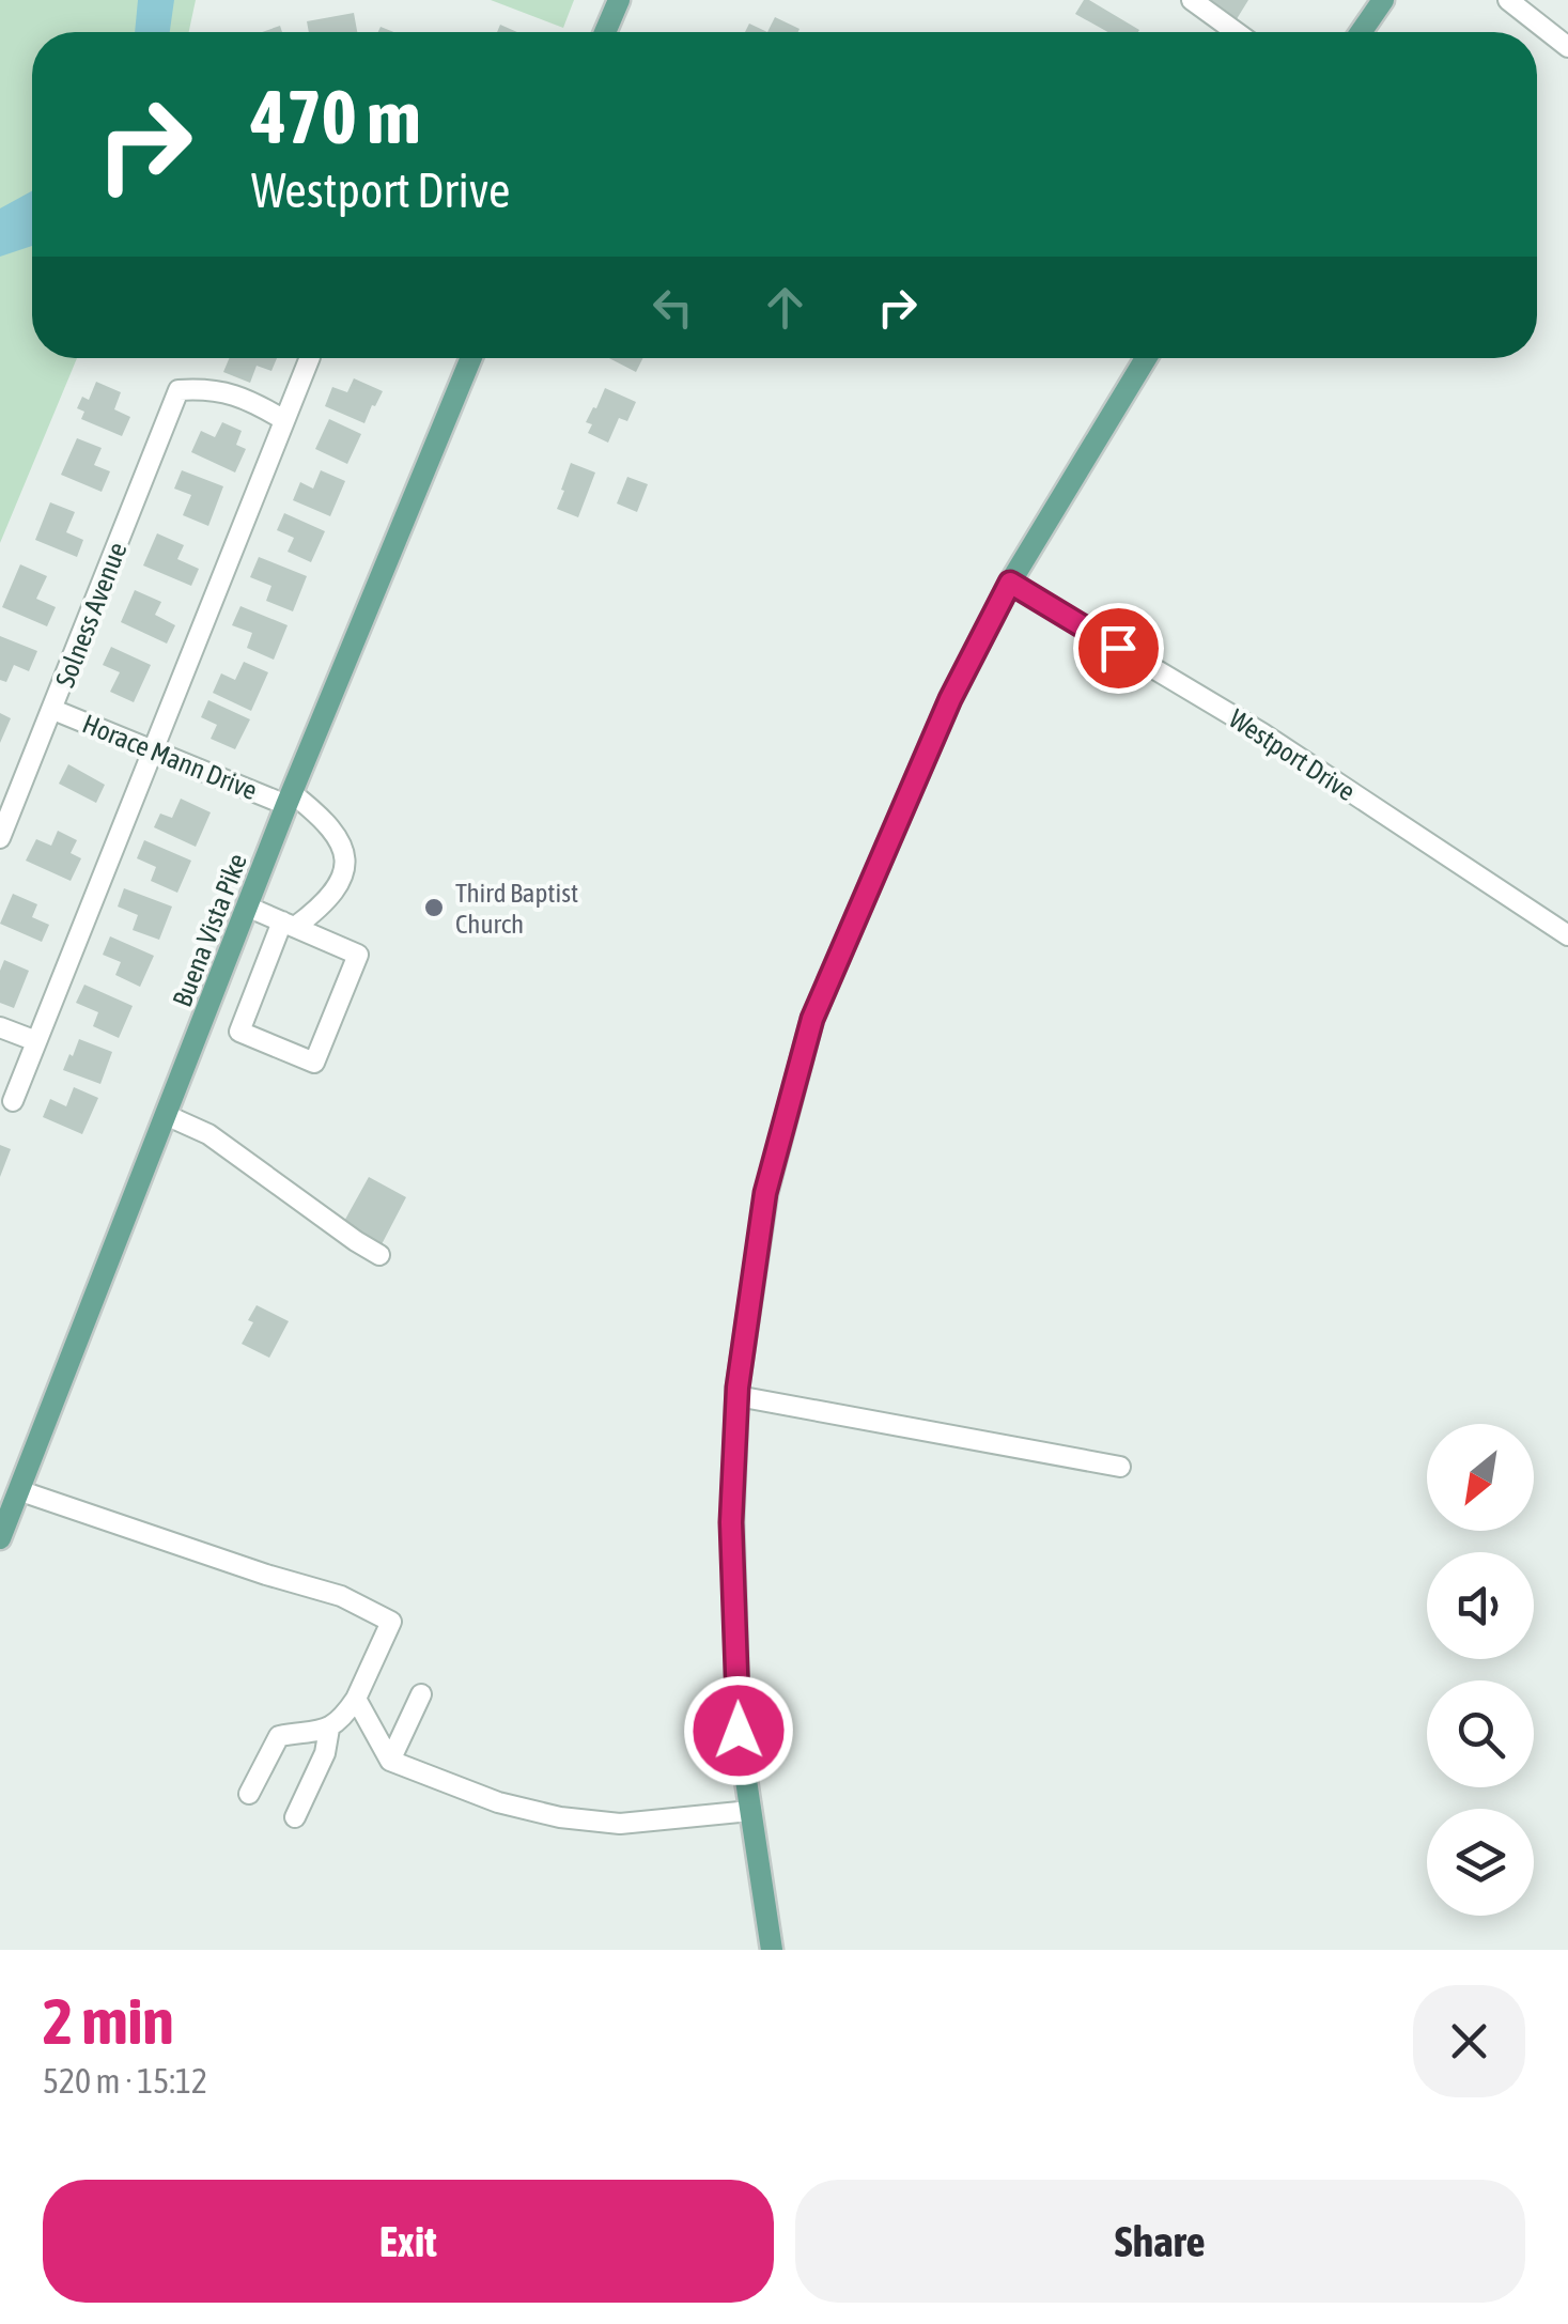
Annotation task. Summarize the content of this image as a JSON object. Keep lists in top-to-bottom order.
{
  "streets": {
    "main road": ["Buena Vista Pike"],
    "street": ["Solness Avenue", "Westport Drive", "Horace Mann Drive"]
  },
  "crossings": [
    ["Solness Avenue", "Horace Mann Drive"],
    ["Horace Mann Drive", "Buena Vista Pike"]
  ],
  "places": ["Third Baptist Church"],
  "north": "bottom left",
  "page": {
    "turn": ["470 m", "Westport Drive"],
    "heading": ["2 min", "520 m · 15:12"],
    "buttons": ["Exit", "Share"]
  }
}
